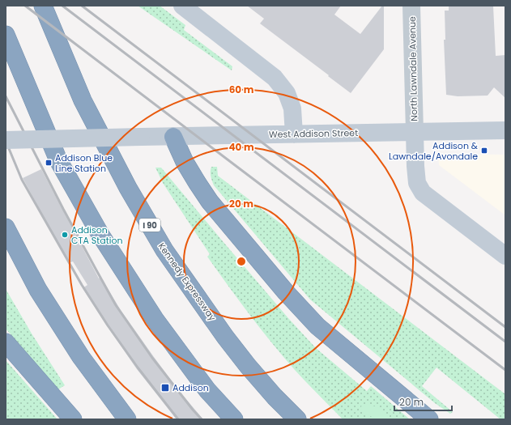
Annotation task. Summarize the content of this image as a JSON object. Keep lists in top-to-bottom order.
{
  "streets": {
    "highway": ["I 90", "Kennedy Expressway"],
    "street": ["North Lawndale Avenue", "West Addison Street"]
  },
  "crossings": [
    ["North Lawndale Avenue", "West Addison Street"]
  ],
  "places": {
    "transit": ["Addison & Lawndale/Avondale", "Addison Blue Line Station", "Addison"],
    "other": ["Addison CTA Station"]
  },
  "scale_bar": "20 m",
  "rings": ["60 m", "40 m", "20 m"]
}
